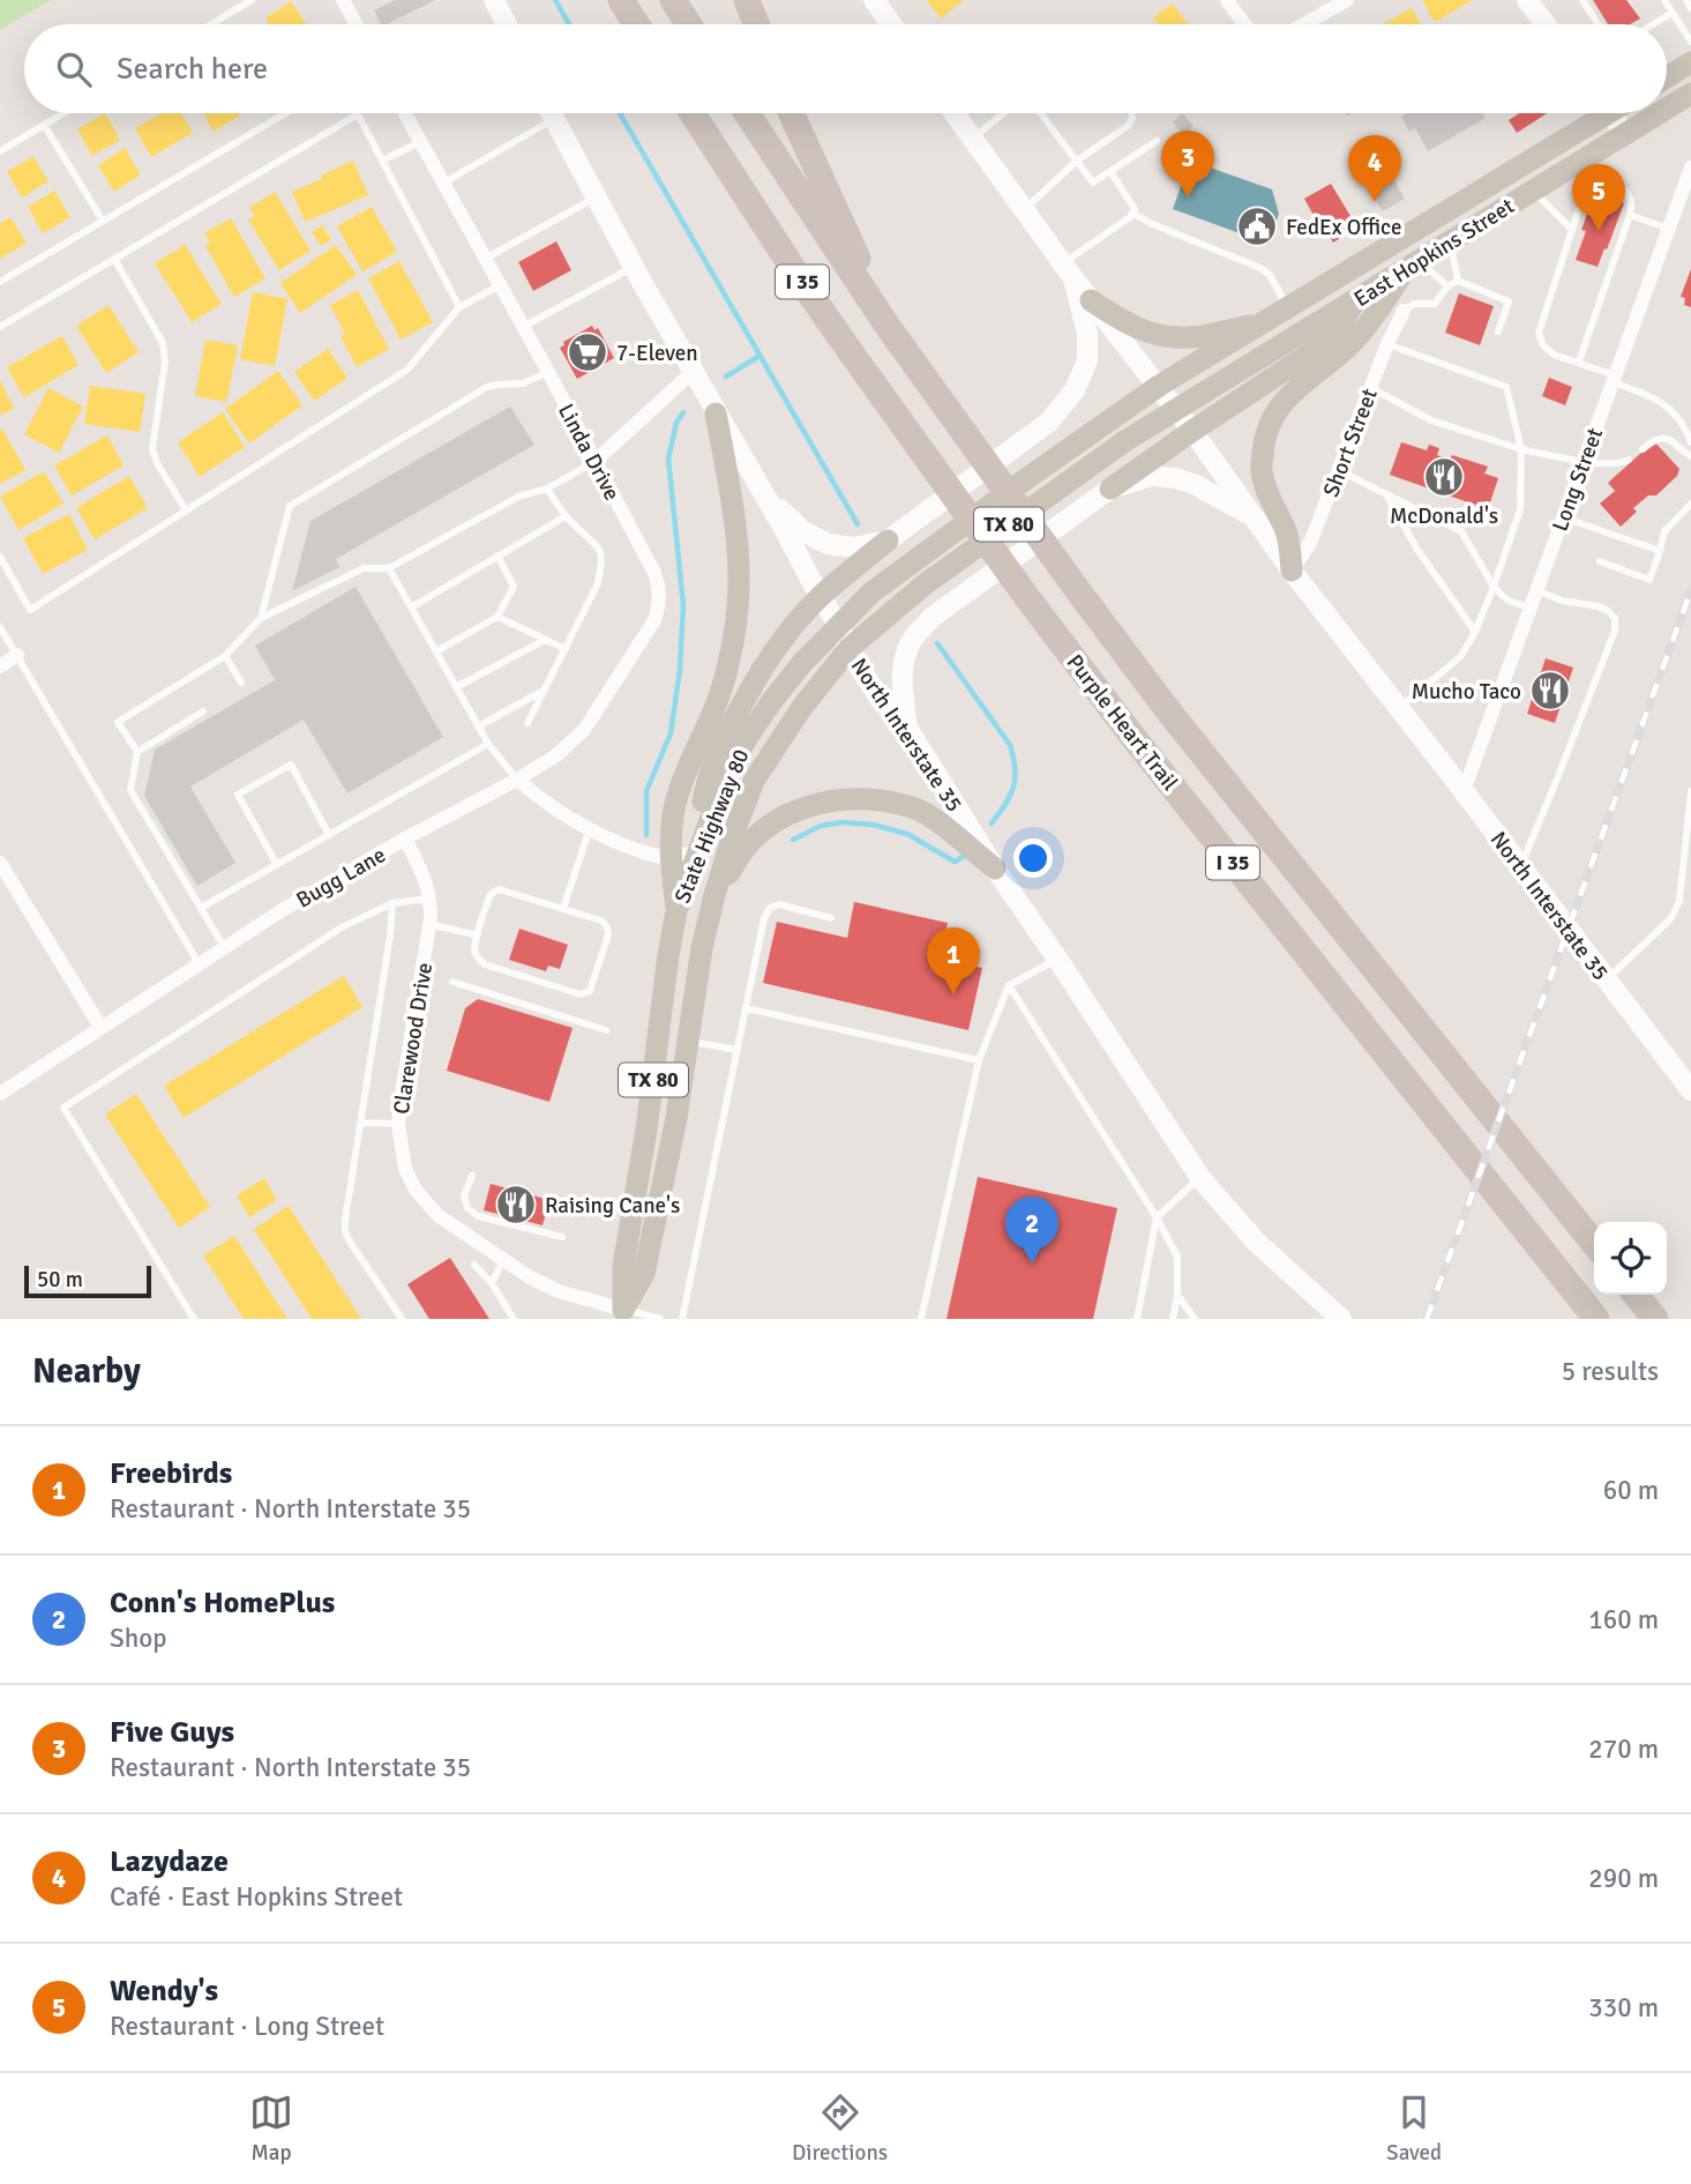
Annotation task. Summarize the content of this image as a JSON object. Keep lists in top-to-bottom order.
{
  "streets": {
    "highway": ["I 35", "Purple Heart Trail"],
    "main road": [
      "East Hopkins Street",
      "TX 80",
      "North Interstate 35",
      "State Highway 80"
    ],
    "street": [
      "Short Street",
      "Linda Drive",
      "Long Street",
      "Bugg Lane",
      "Clarewood Drive"
    ]
  },
  "crossings": [
    ["East Hopkins Street", "North Interstate 35"],
    ["East Hopkins Street", "State Highway 80"],
    ["Short Street", "North Interstate 35"],
    ["Linda Drive", "Bugg Lane"],
    ["Long Street", "North Interstate 35"],
    ["North Interstate 35", "State Highway 80"],
    ["State Highway 80", "Clarewood Drive"],
    ["Bugg Lane", "Clarewood Drive"]
  ],
  "places": {
    "public building": ["FedEx Office"],
    "supermarket": ["7-Eleven"],
    "restaurant": ["McDonald's", "Mucho Taco", "Raising Cane's"]
  },
  "scale_bar": "50 m",
  "page": {
    "search": "Search here",
    "pins": [
      "3",
      "4",
      "5",
      "1",
      "2"
    ],
    "scale": "50 m",
    "heading": ["Nearby", "5 results"],
    "list": [
      {
        "mark": "1",
        "name": "Freebirds",
        "note": "Restaurant · North Interstate 35",
        "value": "60 m"
      },
      {
        "mark": "2",
        "name": "Conn's HomePlus",
        "note": "Shop",
        "value": "160 m"
      },
      {
        "mark": "3",
        "name": "Five Guys",
        "note": "Restaurant · North Interstate 35",
        "value": "270 m"
      },
      {
        "mark": "4",
        "name": "Lazydaze",
        "note": "Café · East Hopkins Street",
        "value": "290 m"
      },
      {
        "mark": "5",
        "name": "Wendy's",
        "note": "Restaurant · Long Street",
        "value": "330 m"
      }
    ],
    "nav": ["Map", "Directions", "Saved"]
  }
}
